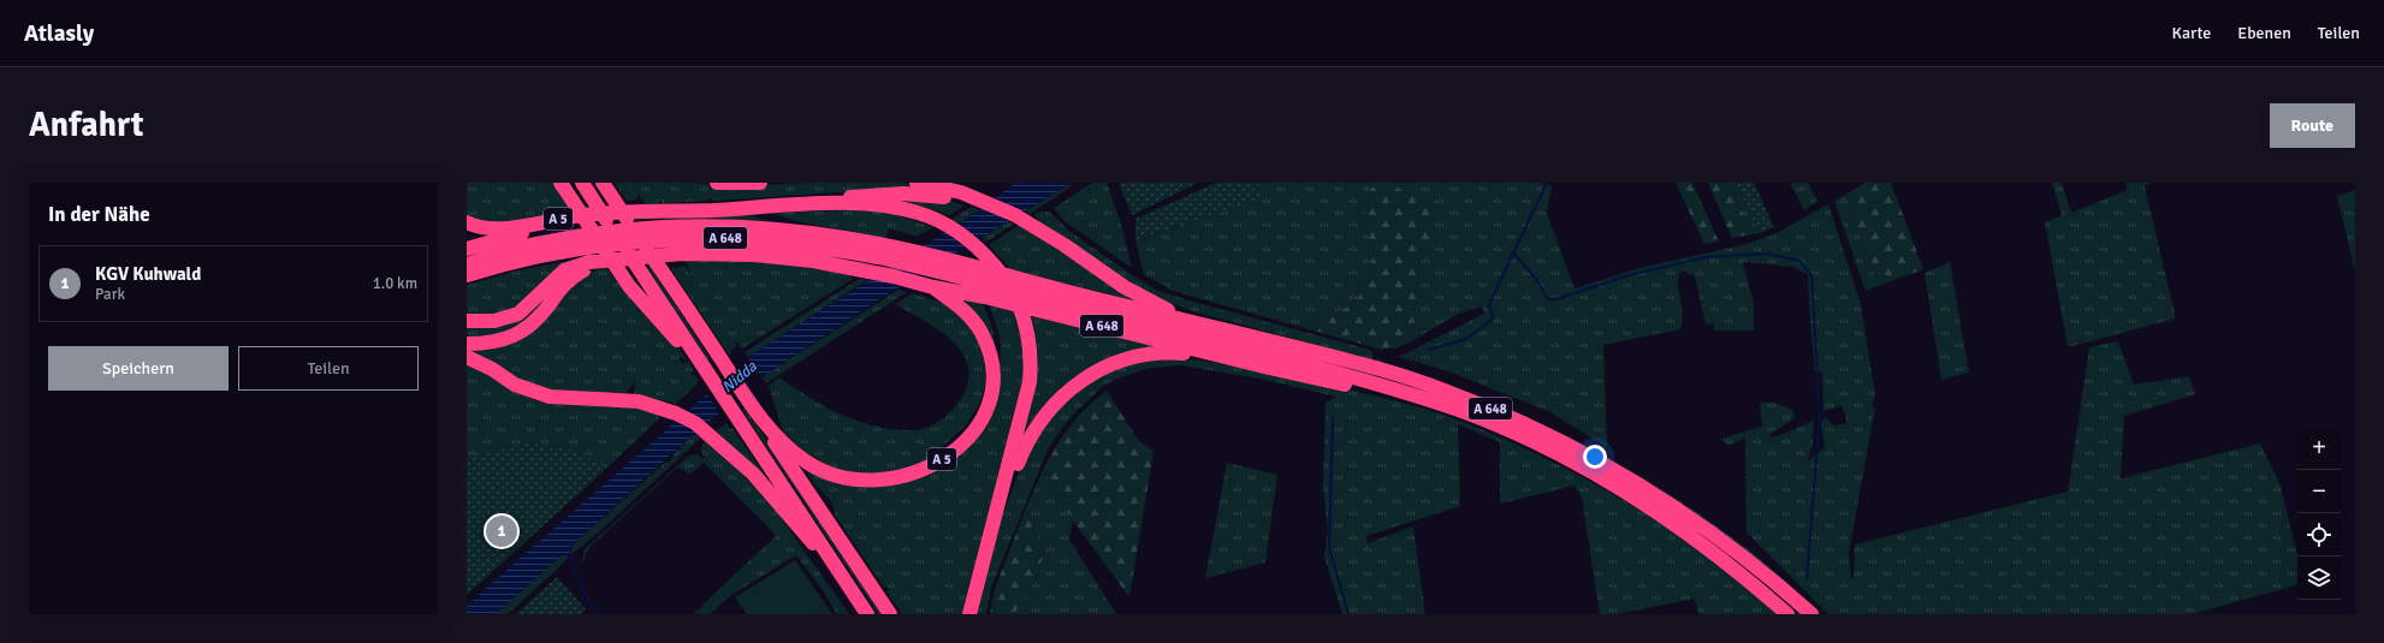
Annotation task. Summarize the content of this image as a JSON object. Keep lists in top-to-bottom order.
{
  "streets": {
    "highway": ["A 5", "A 648"]
  },
  "crossings": [
    ["A 5", "A 648"]
  ],
  "water": ["Nidda"],
  "page": {
    "header": "Atlasly",
    "nav": ["Karte", "Ebenen", "Teilen"],
    "buttons": [
      "Route",
      ["Speichern", "Teilen"]
    ],
    "title": "Anfahrt",
    "heading": "In der Nähe",
    "list": [
      {
        "mark": "1",
        "name": "KGV Kuhwald",
        "note": "Park",
        "value": "1.0 km"
      }
    ],
    "map_buttons": ["+", "−"],
    "pins": "1"
  }
}
